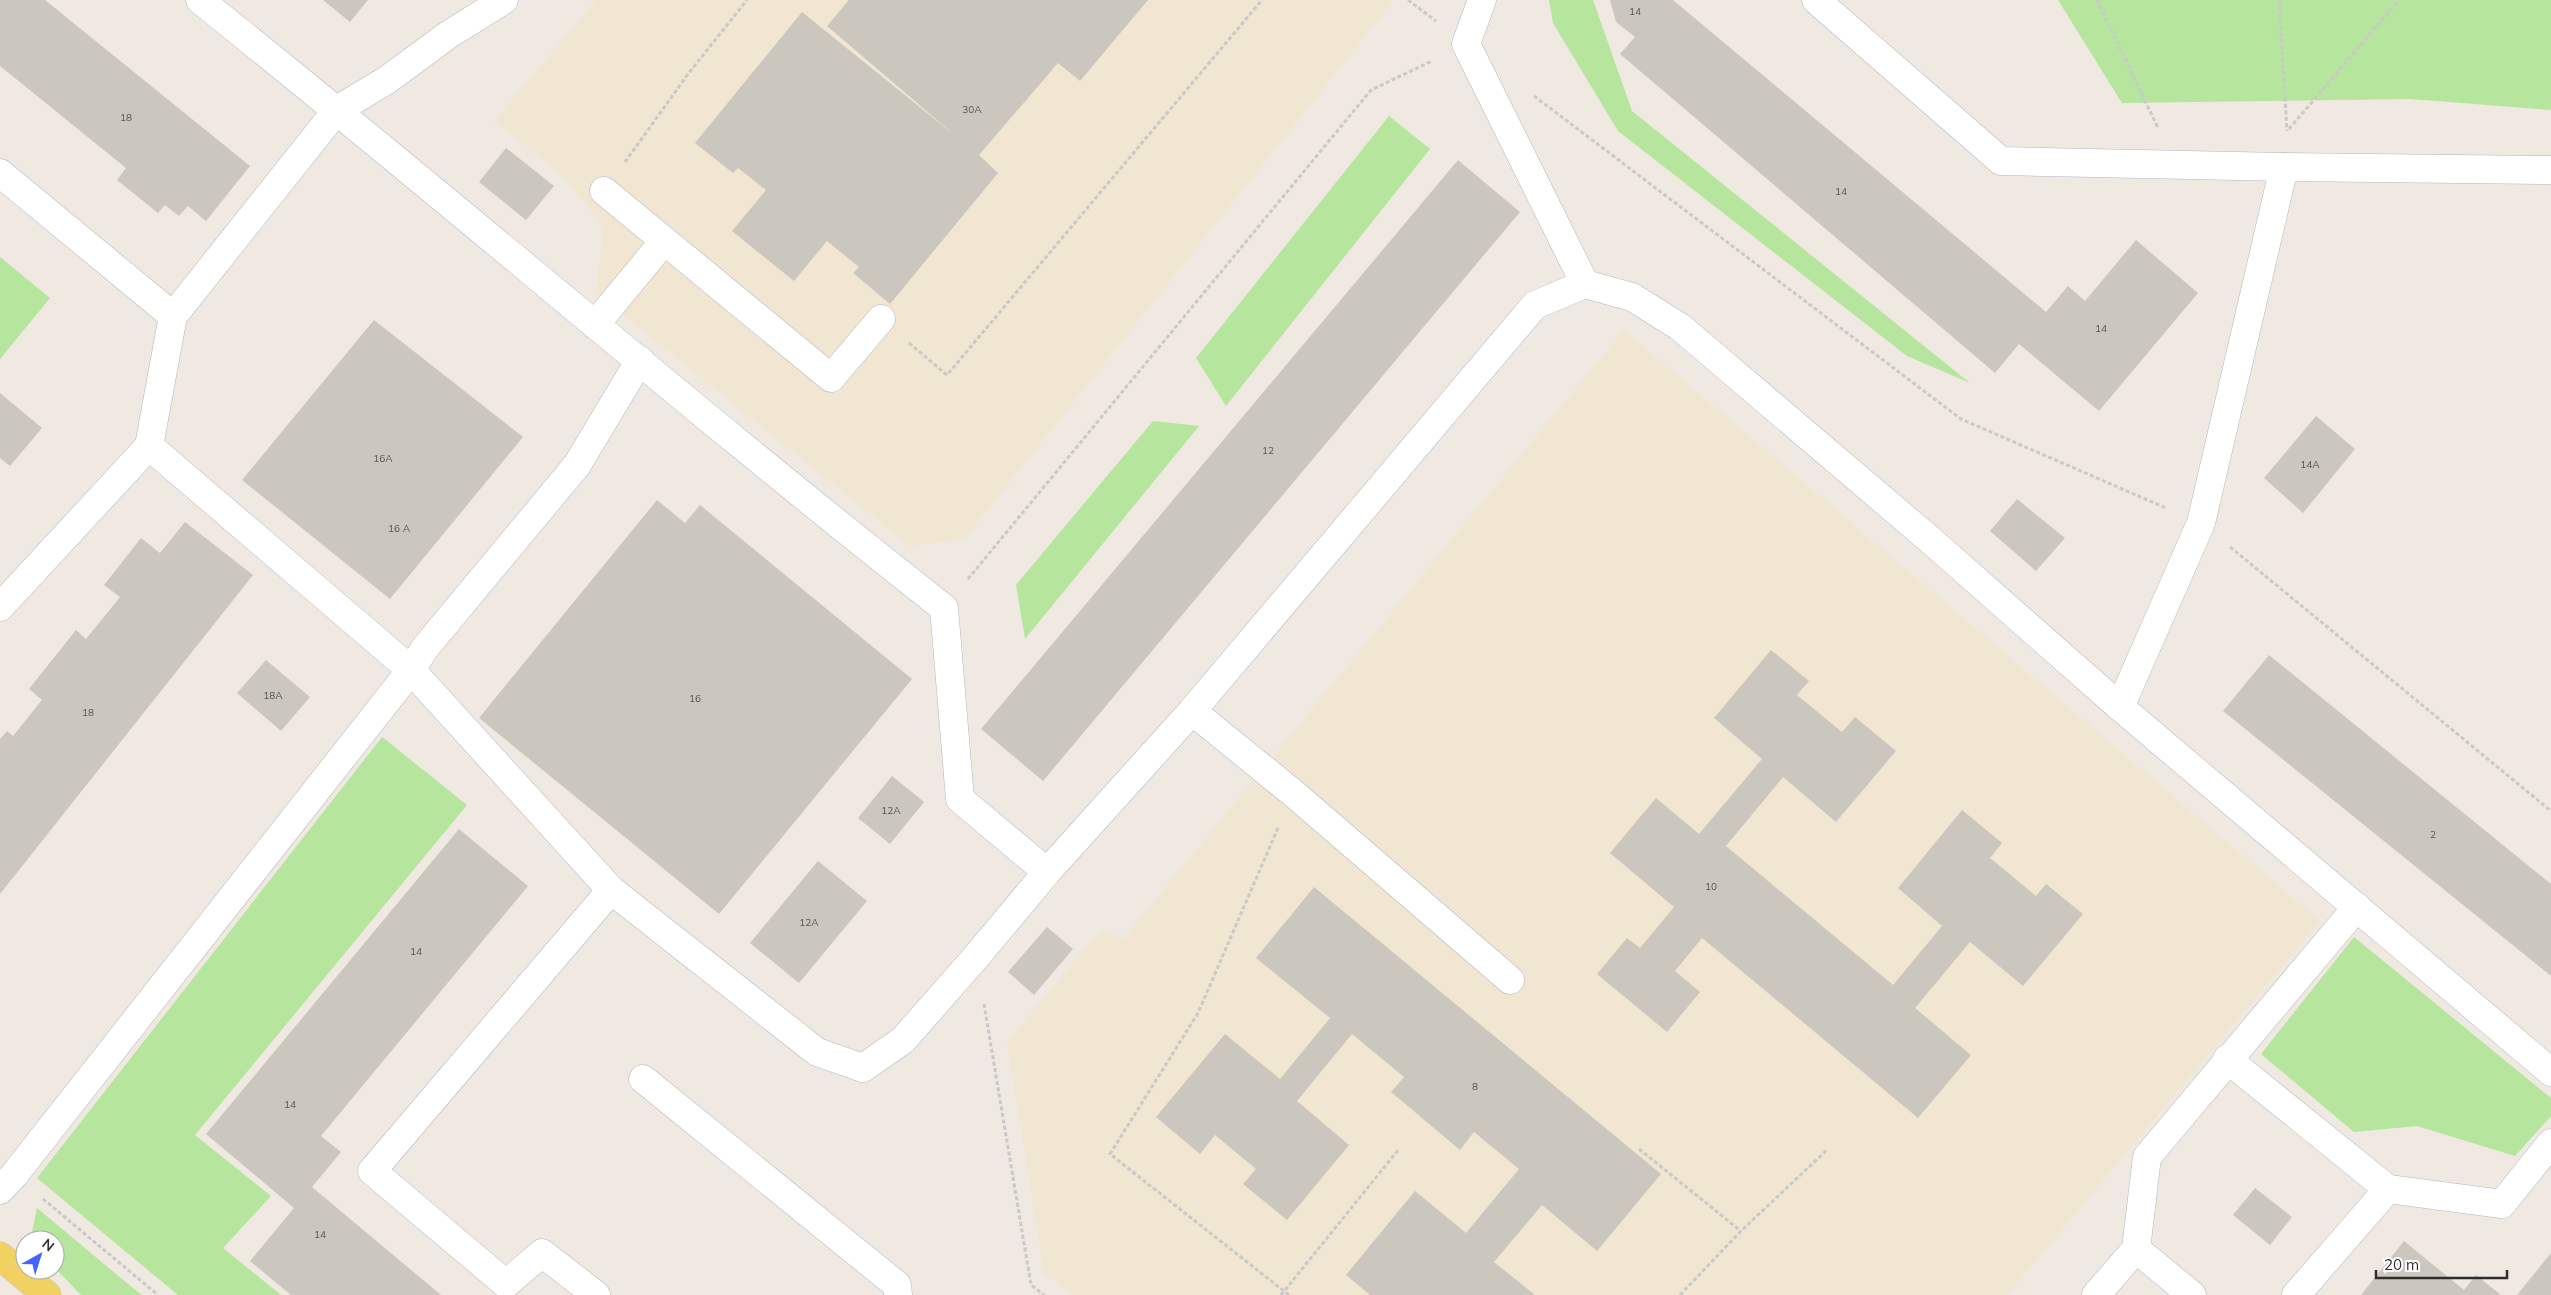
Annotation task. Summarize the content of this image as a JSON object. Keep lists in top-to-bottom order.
{
  "house_numbers": [
    "14",
    "30А",
    "18",
    "14",
    "14",
    "12",
    "16А",
    "14А",
    "16 А",
    "18А",
    "16",
    "18",
    "12А",
    "2",
    "10",
    "12А",
    "14",
    "8",
    "14",
    "14"
  ],
  "scale_bar": "20 m",
  "north": "top right"
}
